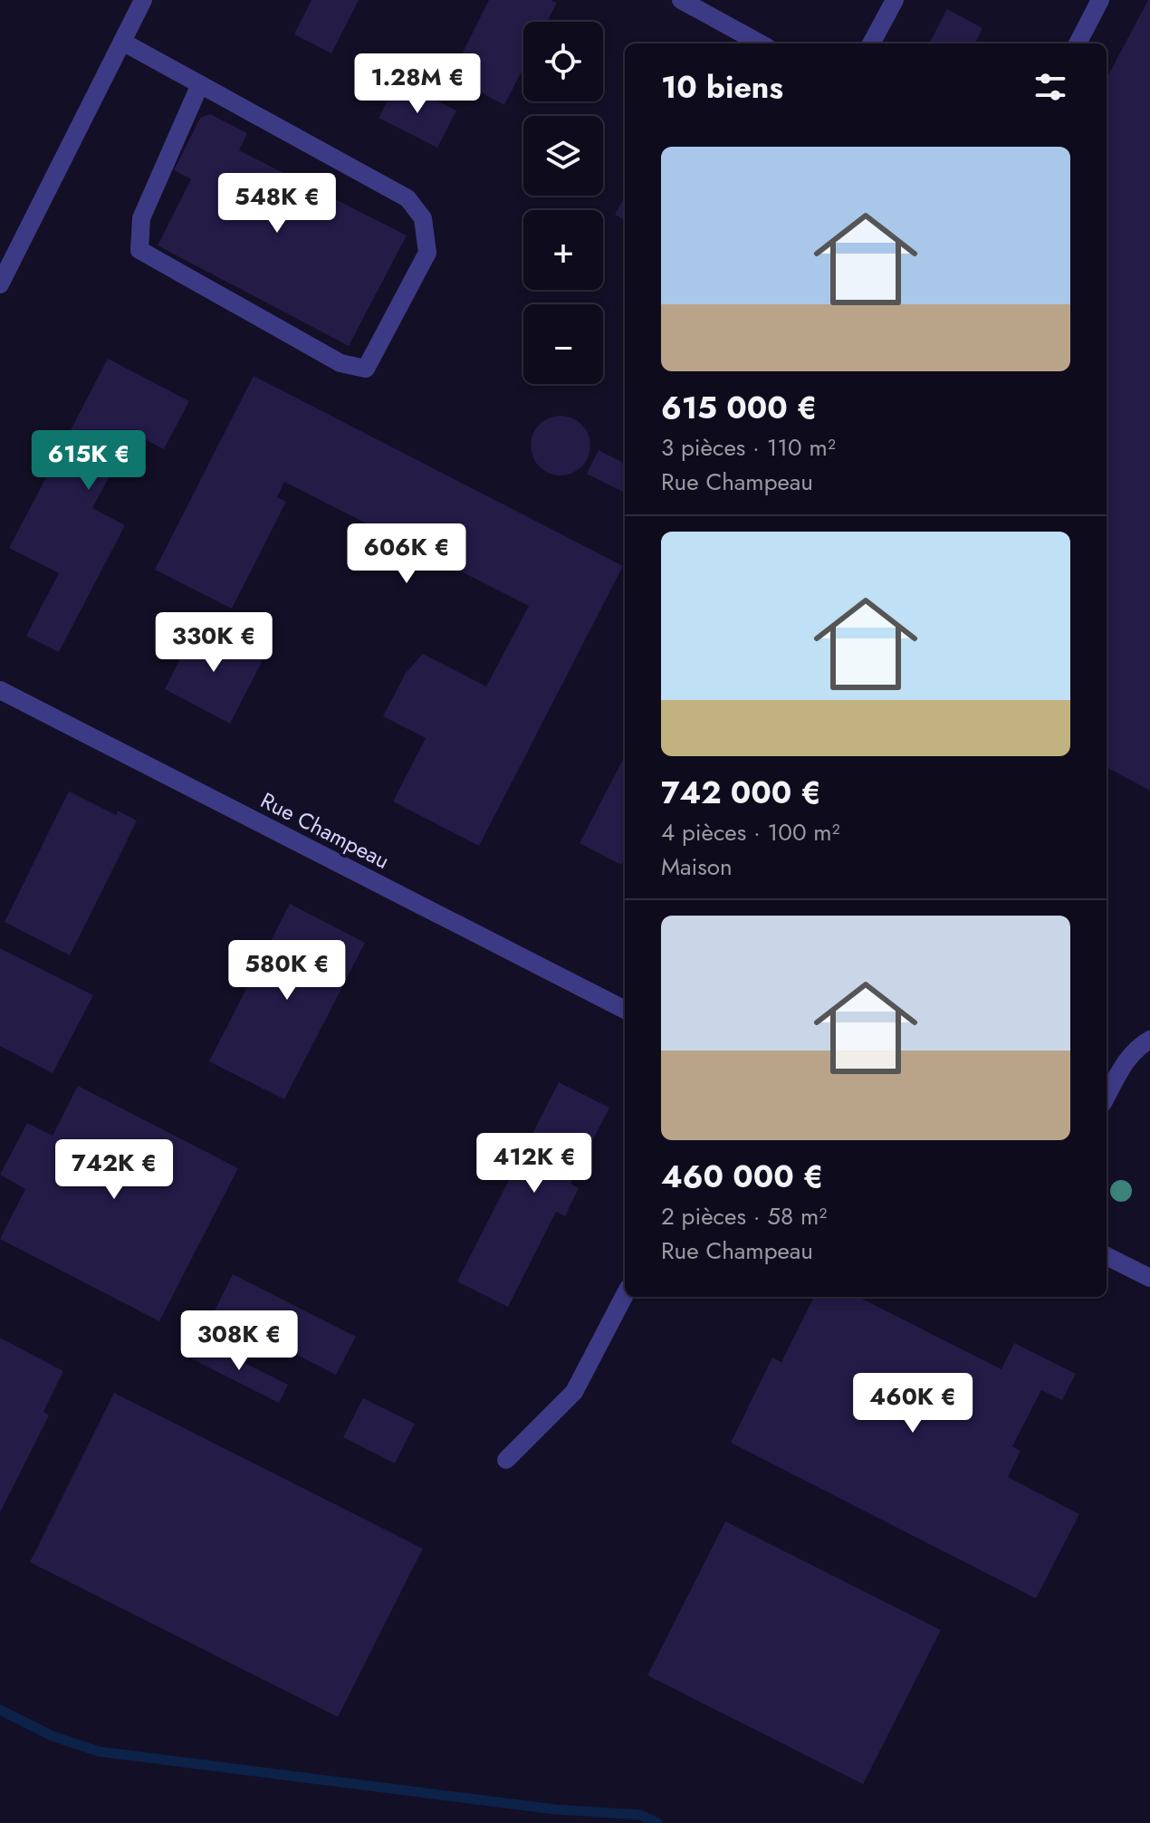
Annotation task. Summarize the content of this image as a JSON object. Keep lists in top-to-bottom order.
{
  "streets": {
    "street": ["Rue Champeau"]
  },
  "page": {
    "map_buttons": ["+", "−"],
    "heading": "10 biens",
    "price": [
      "1.28M €",
      "548K €",
      "615K €",
      "606K €",
      "330K €",
      "580K €",
      "412K €",
      "742K €",
      "308K €",
      "460K €"
    ],
    "list": [
      {
        "name": "615 000 €",
        "note": "3 pièces · 110 m² · Rue Champeau"
      },
      {
        "name": "742 000 €",
        "note": "4 pièces · 100 m² · Maison"
      },
      {
        "name": "460 000 €",
        "note": "2 pièces · 58 m² · Rue Champeau"
      }
    ]
  }
}
